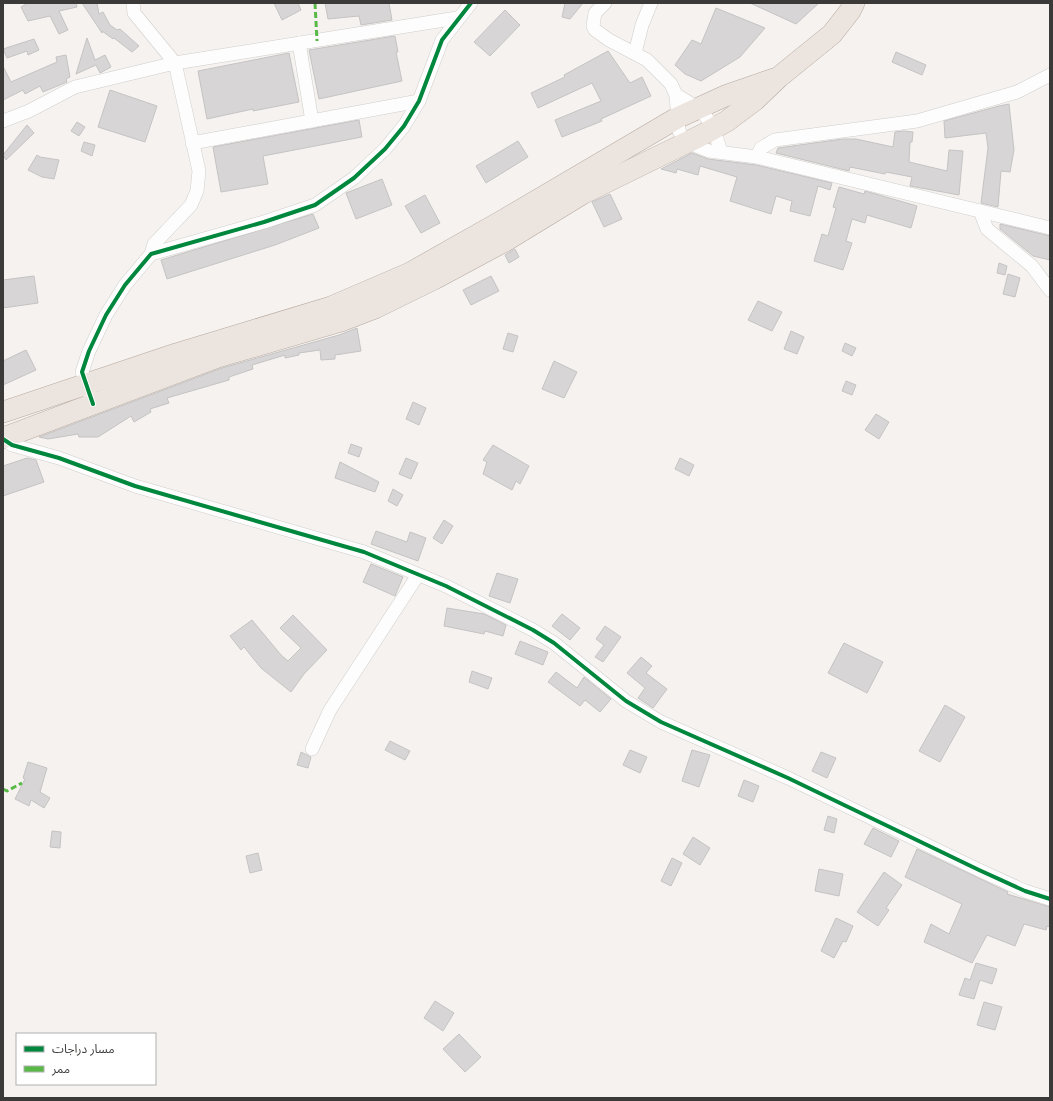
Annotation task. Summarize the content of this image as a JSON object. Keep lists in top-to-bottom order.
{
  "legend": ["مسار دراجات", "ممر"]
}
